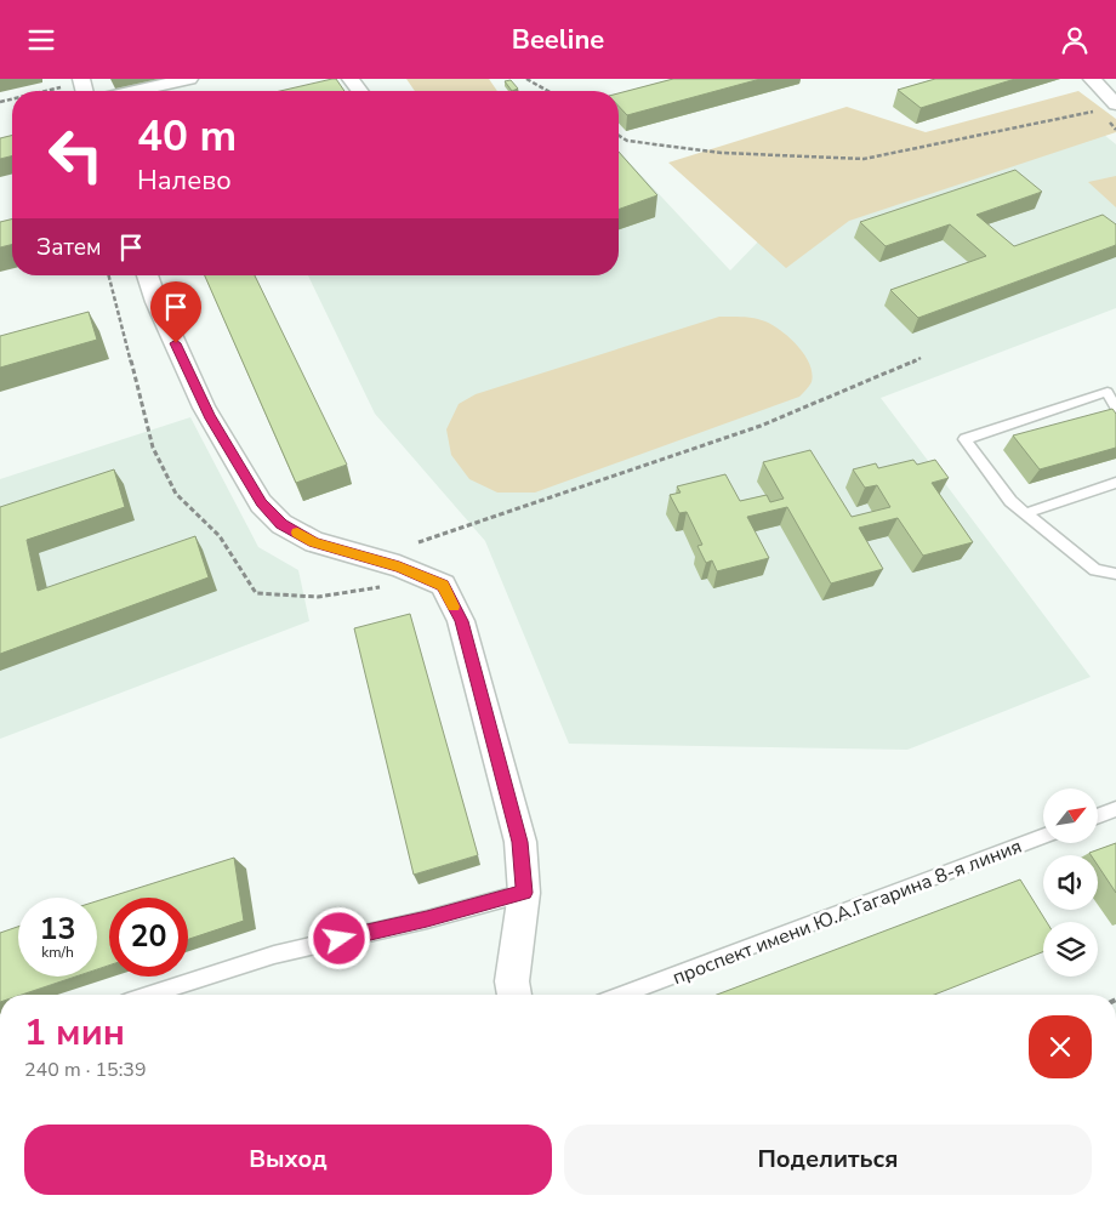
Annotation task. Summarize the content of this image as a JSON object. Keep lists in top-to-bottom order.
{
  "streets": {
    "lane": ["проспект имени Ю.А.Гагарина 8-я линия"]
  },
  "north": "top right",
  "page": {
    "header": "Beeline",
    "turn": ["40 m", "Налево"],
    "then": "Затем",
    "speed": "13 km/h",
    "limit": "20",
    "heading": ["1 мин", "240 m · 15:39"],
    "buttons": ["Выход", "Поделиться"]
  }
}
